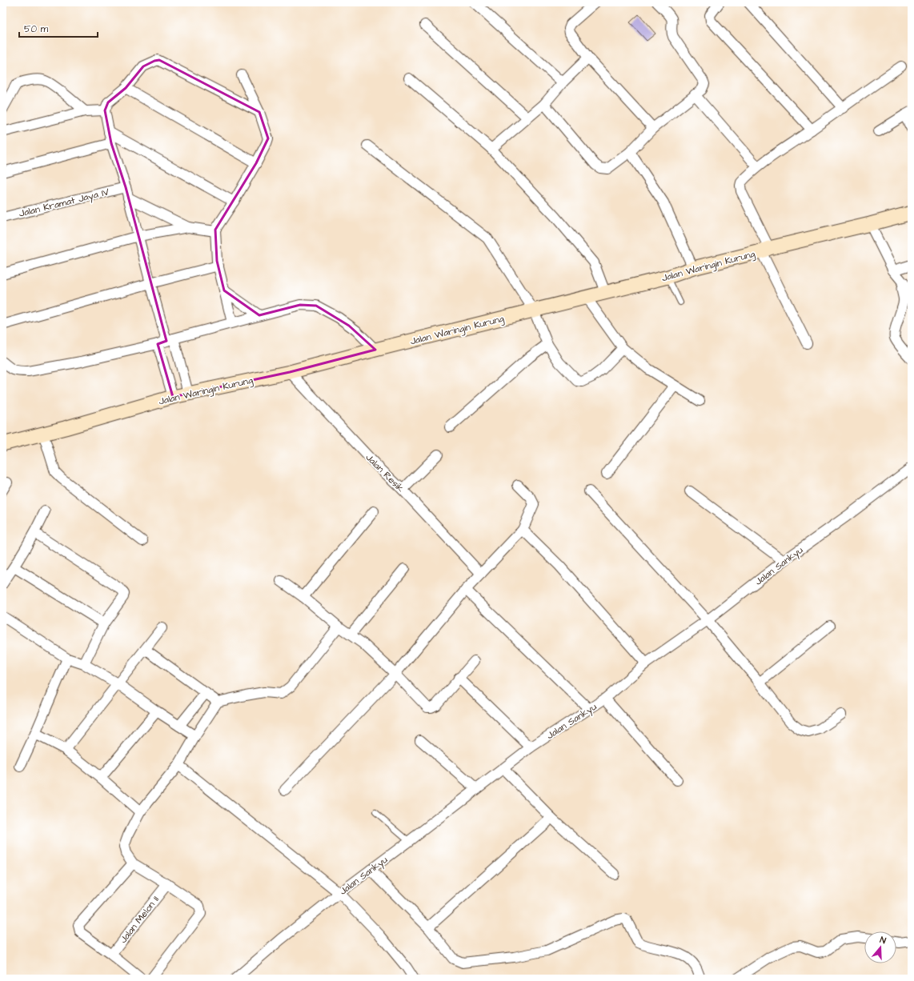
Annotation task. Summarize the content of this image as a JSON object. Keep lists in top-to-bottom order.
{
  "streets": {
    "street": [
      "Jalan Kramat Jaya IV",
      "Jalan Waringin Kurung",
      "Jalan Resik",
      "Jalan Sankyu",
      "Jalan Melon II"
    ]
  },
  "crossings": [
    ["Jalan Waringin Kurung", "Jalan Resik"]
  ],
  "scale_bar": "50 m",
  "north": "top"
}
